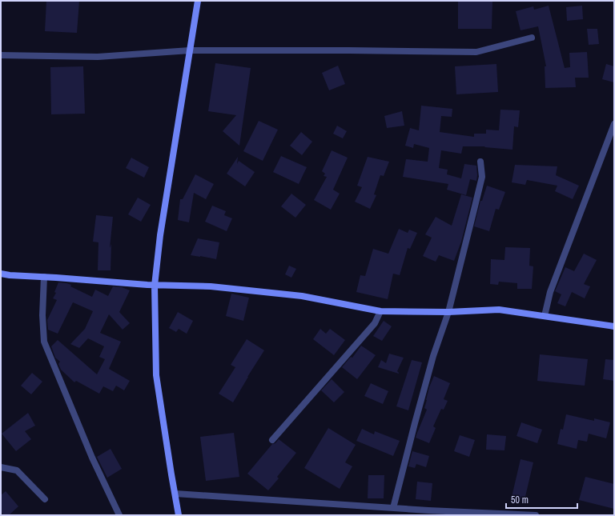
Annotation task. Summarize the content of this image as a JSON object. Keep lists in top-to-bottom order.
{
  "scale_bar": "50 m"
}
